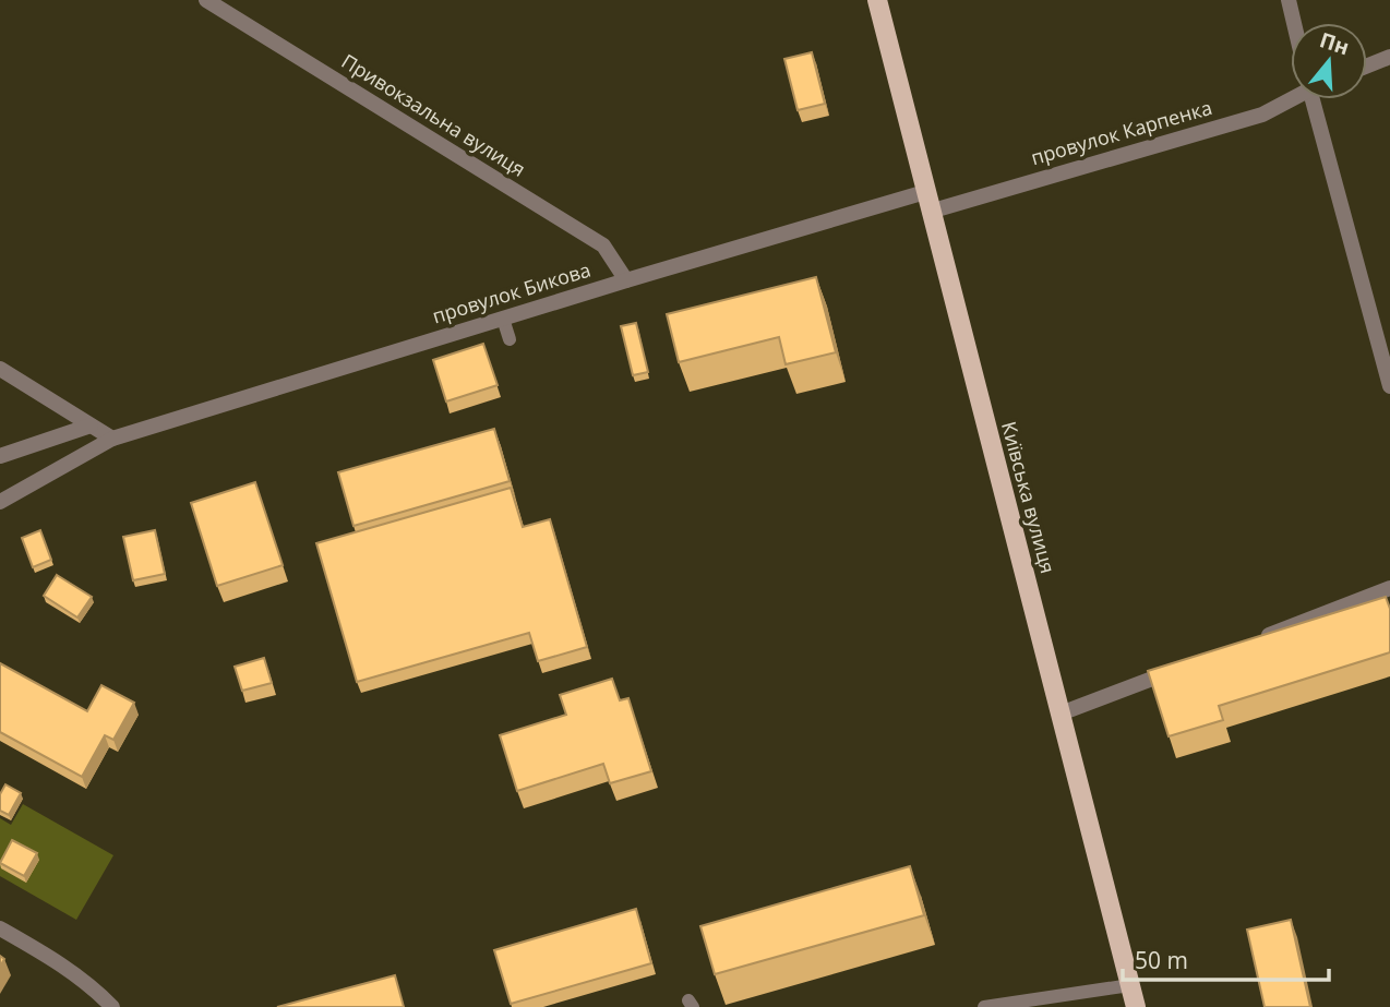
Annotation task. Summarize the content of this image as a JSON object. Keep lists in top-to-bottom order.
{
  "streets": {
    "main road": ["Київська вулиця"],
    "street": ["Привокзальна вулиця", "провулок Карпенка", "провулок Бикова"]
  },
  "crossings": [
    ["Привокзальна вулиця", "провулок Бикова"],
    ["провулок Карпенка", "провулок Бикова"],
    ["провулок Карпенка", "Київська вулиця"],
    ["провулок Бикова", "Київська вулиця"]
  ],
  "scale_bar": "50 m",
  "north": "top"
}
